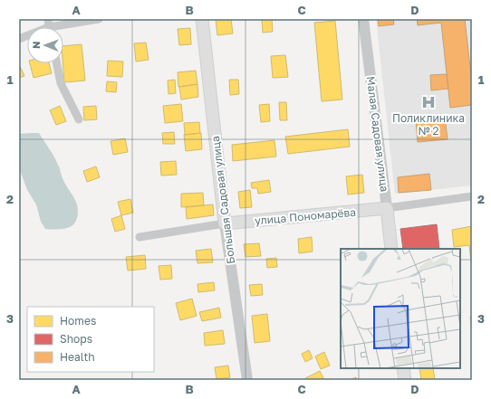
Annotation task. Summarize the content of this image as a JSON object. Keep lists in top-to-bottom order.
{
  "streets": {
    "main road": ["Малая Садовая улица", "Большая Садовая улица", "улица Пономарёва"]
  },
  "crossings": [
    ["Малая Садовая улица", "улица Пономарёва"],
    ["Большая Садовая улица", "улица Пономарёва"]
  ],
  "places": {
    "hospital": ["Поликлиника № 2"]
  },
  "legend": ["Homes", "Shops", "Health"],
  "north": "left",
  "grid": {
    "columns": [
      "A",
      "B",
      "C",
      "D"
    ],
    "rows": ["1", "2", "3"]
  }
}
